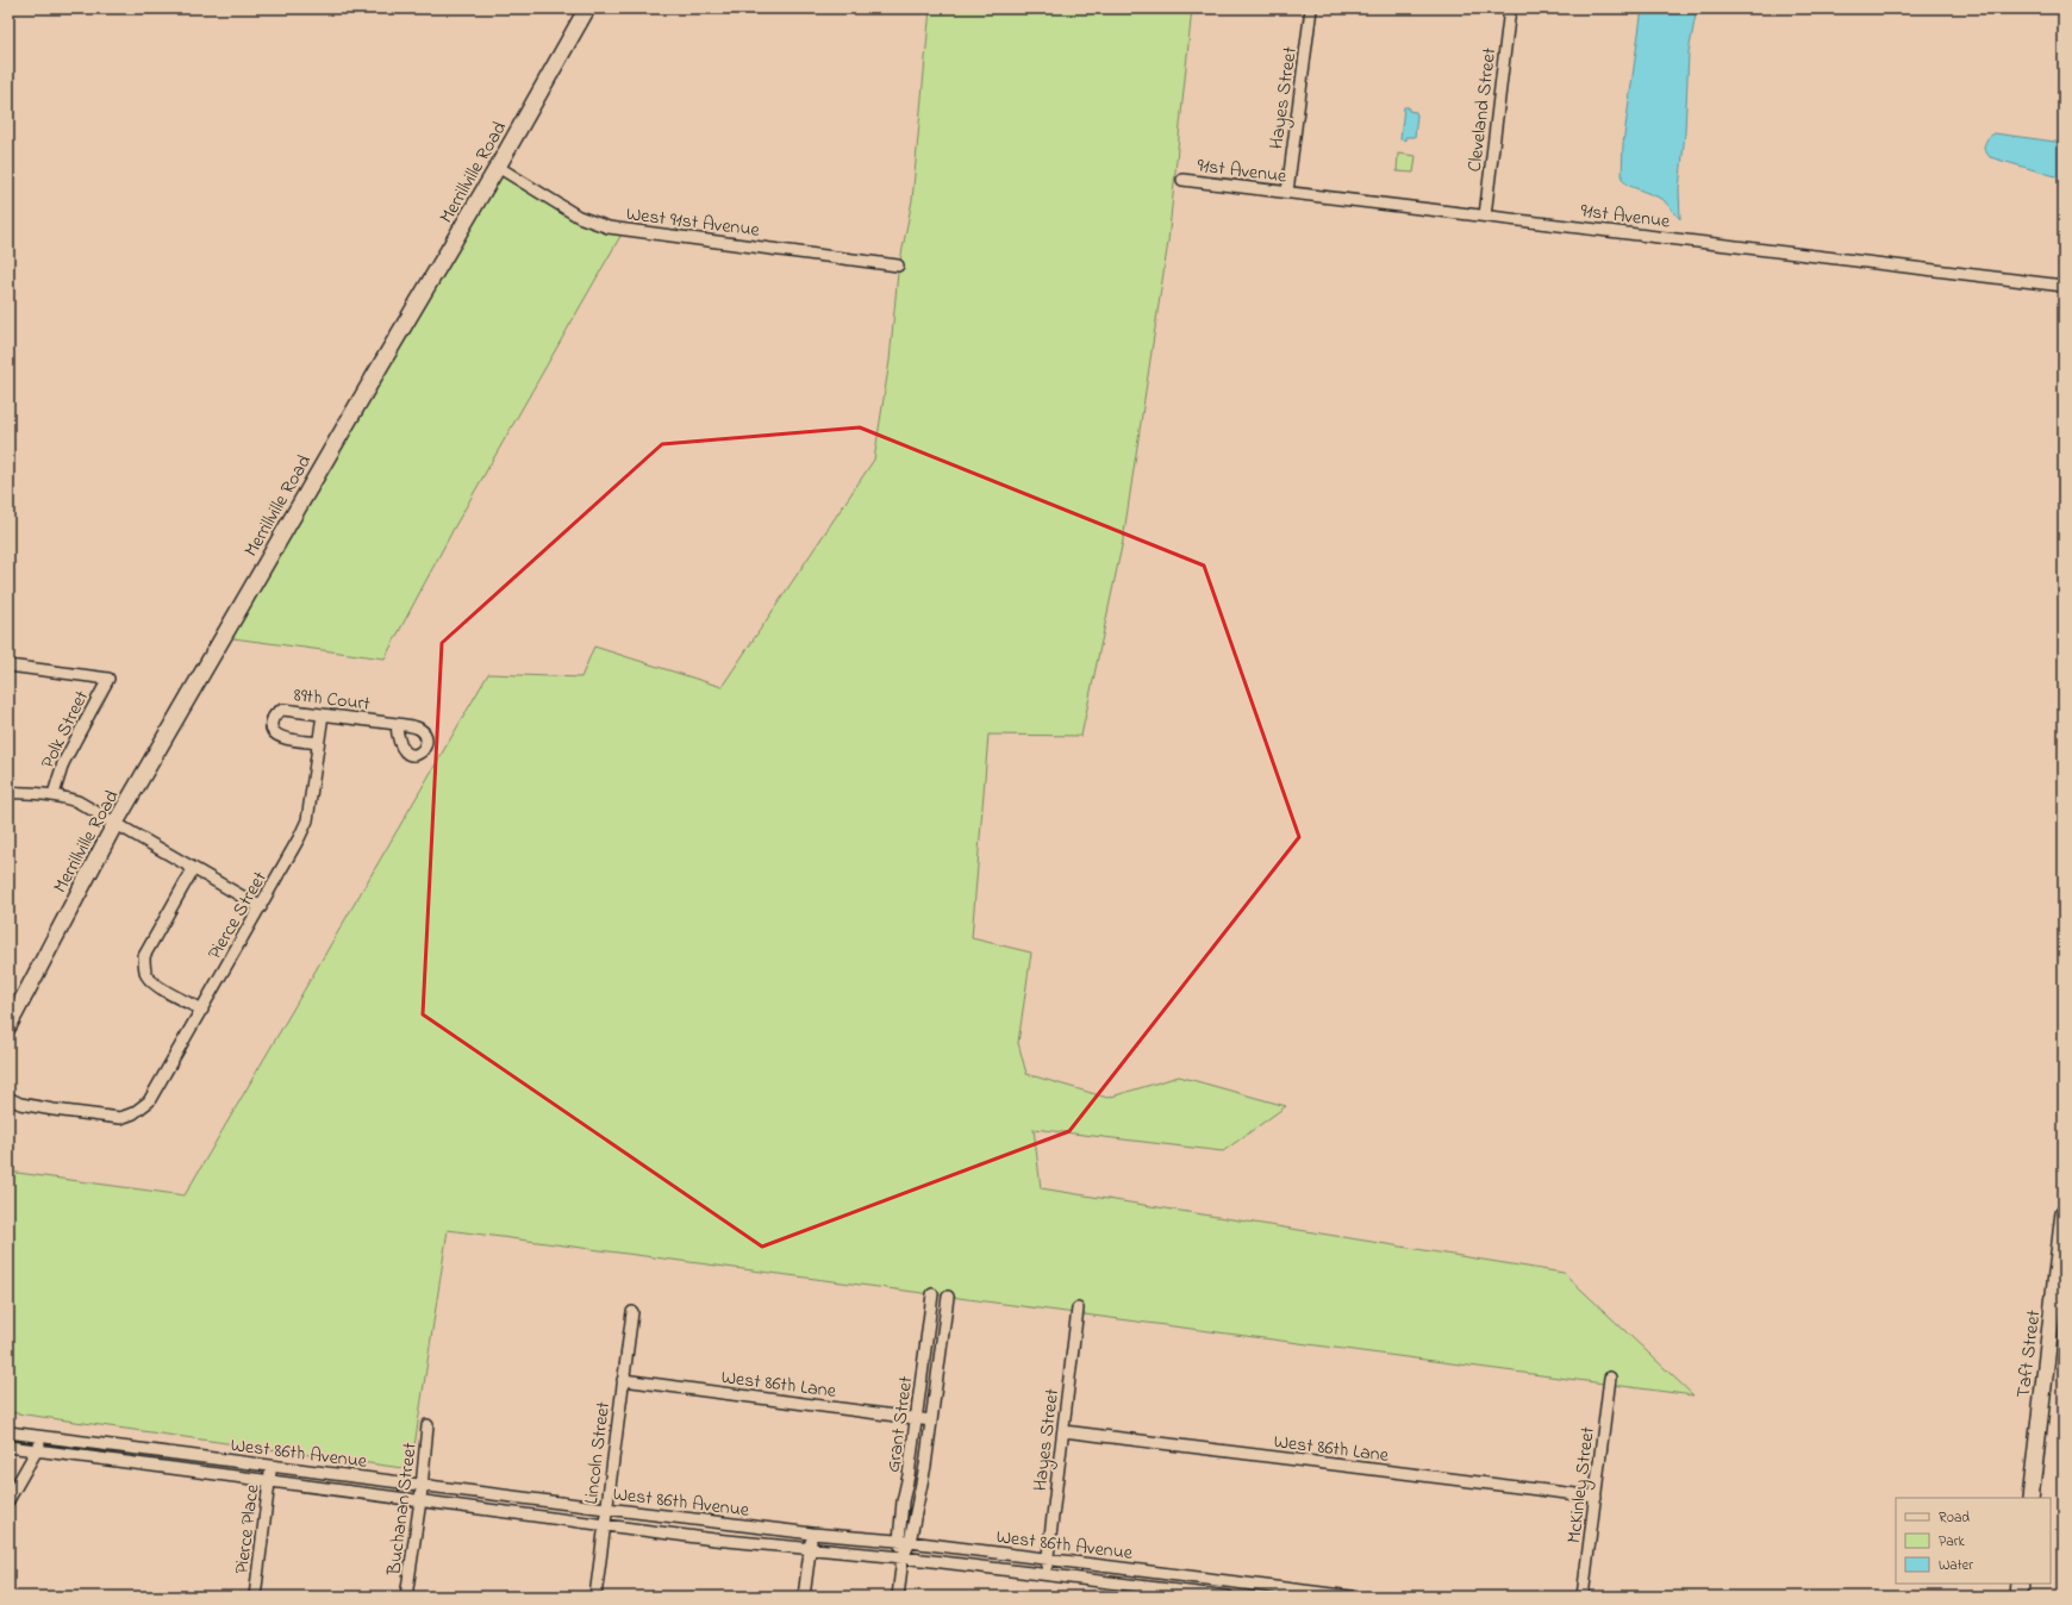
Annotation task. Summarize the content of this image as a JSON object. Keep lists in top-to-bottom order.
{
  "streets": {
    "street": [
      "Hayes Street",
      "Cleveland Street",
      "91st Avenue",
      "Merrillville Road",
      "West 91st Avenue",
      "89th Court",
      "Polk Street",
      "Pierce Street",
      "Taft Street",
      "West 86th Lane",
      "Grant Street",
      "West 86th Avenue",
      "Lincoln Street",
      "McKinley Street",
      "Buchanan Street",
      "Pierce Place"
    ]
  },
  "crossings": [
    ["Hayes Street", "91st Avenue"],
    ["Hayes Street", "West 86th Lane"],
    ["Hayes Street", "West 86th Avenue"],
    ["Cleveland Street", "91st Avenue"],
    ["Merrillville Road", "West 91st Avenue"],
    ["89th Court", "Pierce Street"],
    ["West 86th Lane", "Grant Street"],
    ["West 86th Lane", "Lincoln Street"],
    ["West 86th Lane", "McKinley Street"],
    ["Grant Street", "West 86th Avenue"],
    ["West 86th Avenue", "Lincoln Street"],
    ["West 86th Avenue", "Buchanan Street"],
    ["West 86th Avenue", "Pierce Place"]
  ],
  "legend": ["Road", "Park", "Water"]
}
